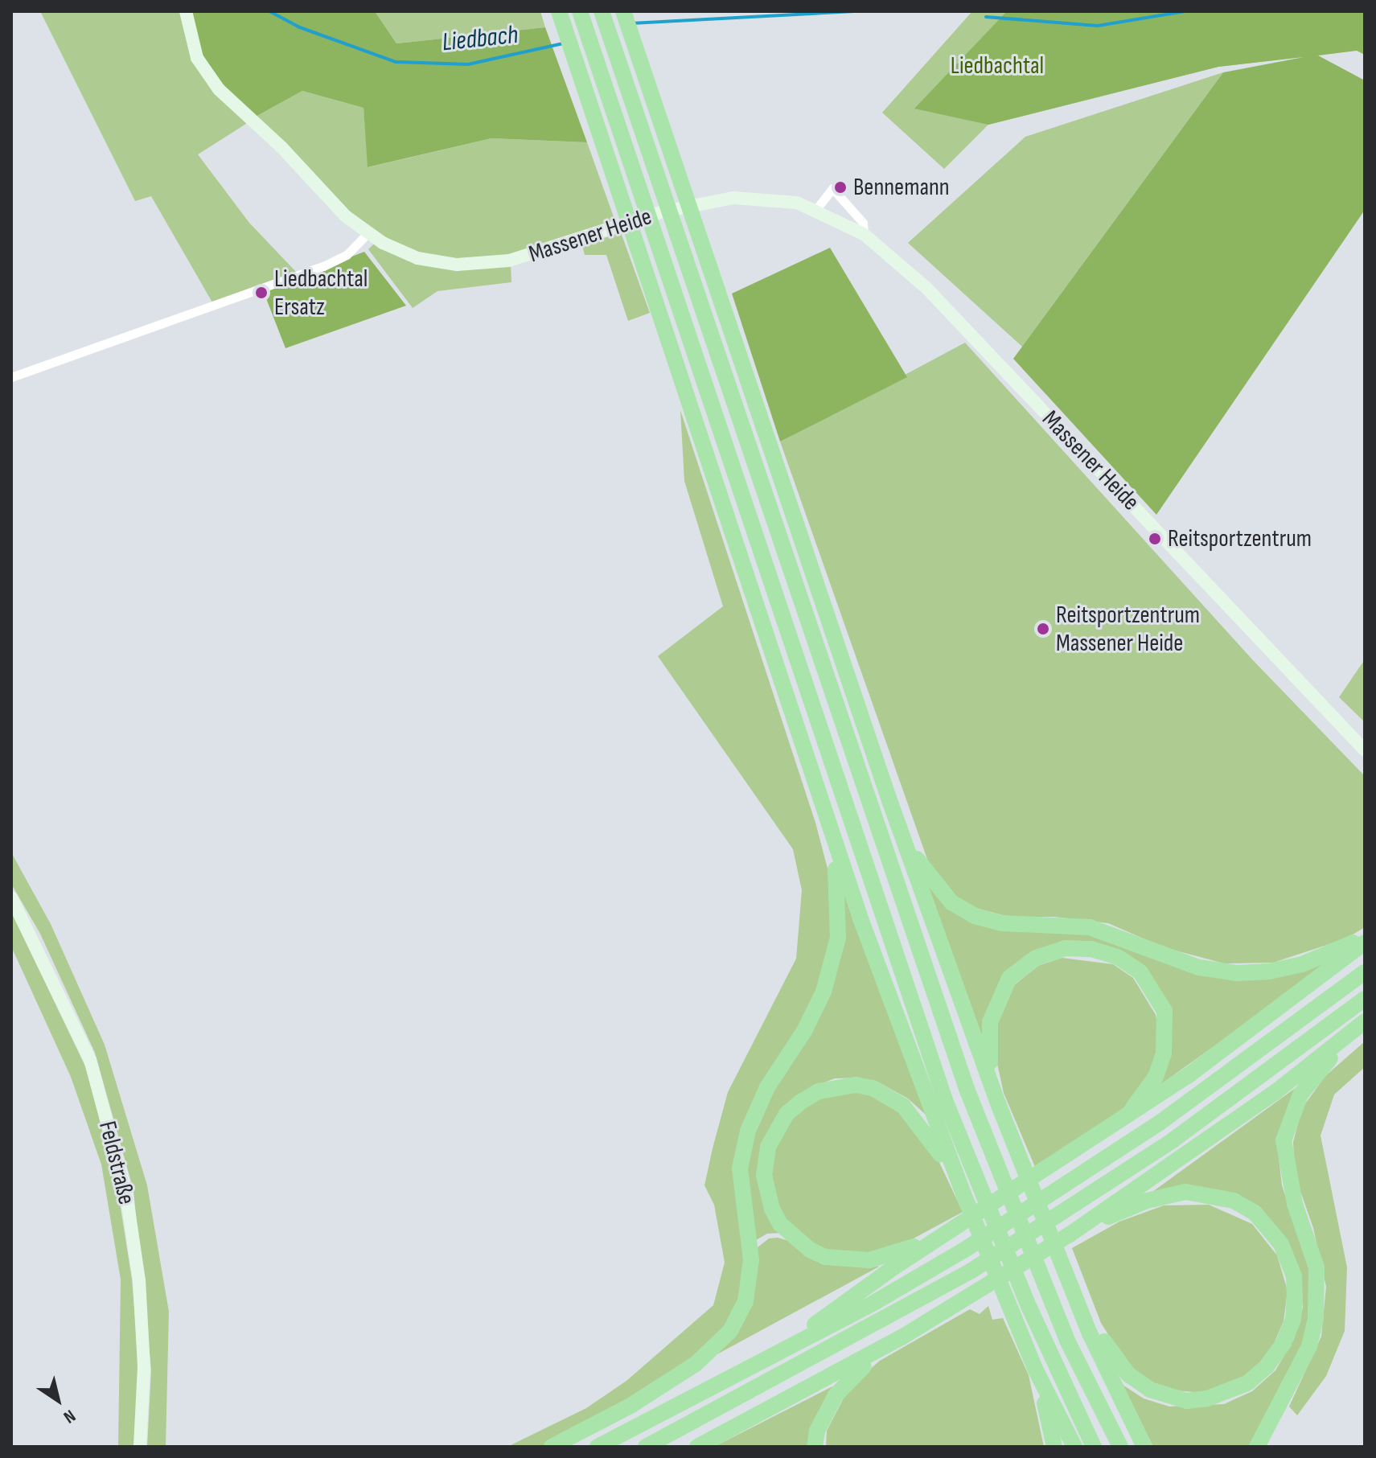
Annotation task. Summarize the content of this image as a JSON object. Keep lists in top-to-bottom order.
{
  "streets": {
    "street": ["Massener Heide", "Feldstraße"]
  },
  "water": ["Liedbach"],
  "parks": ["Liedbachtal"],
  "places": [
    "Bennemann",
    "Liedbachtal Ersatz",
    "Reitsportzentrum",
    "Reitsportzentrum Massener Heide"
  ],
  "north": "bottom right"
}
